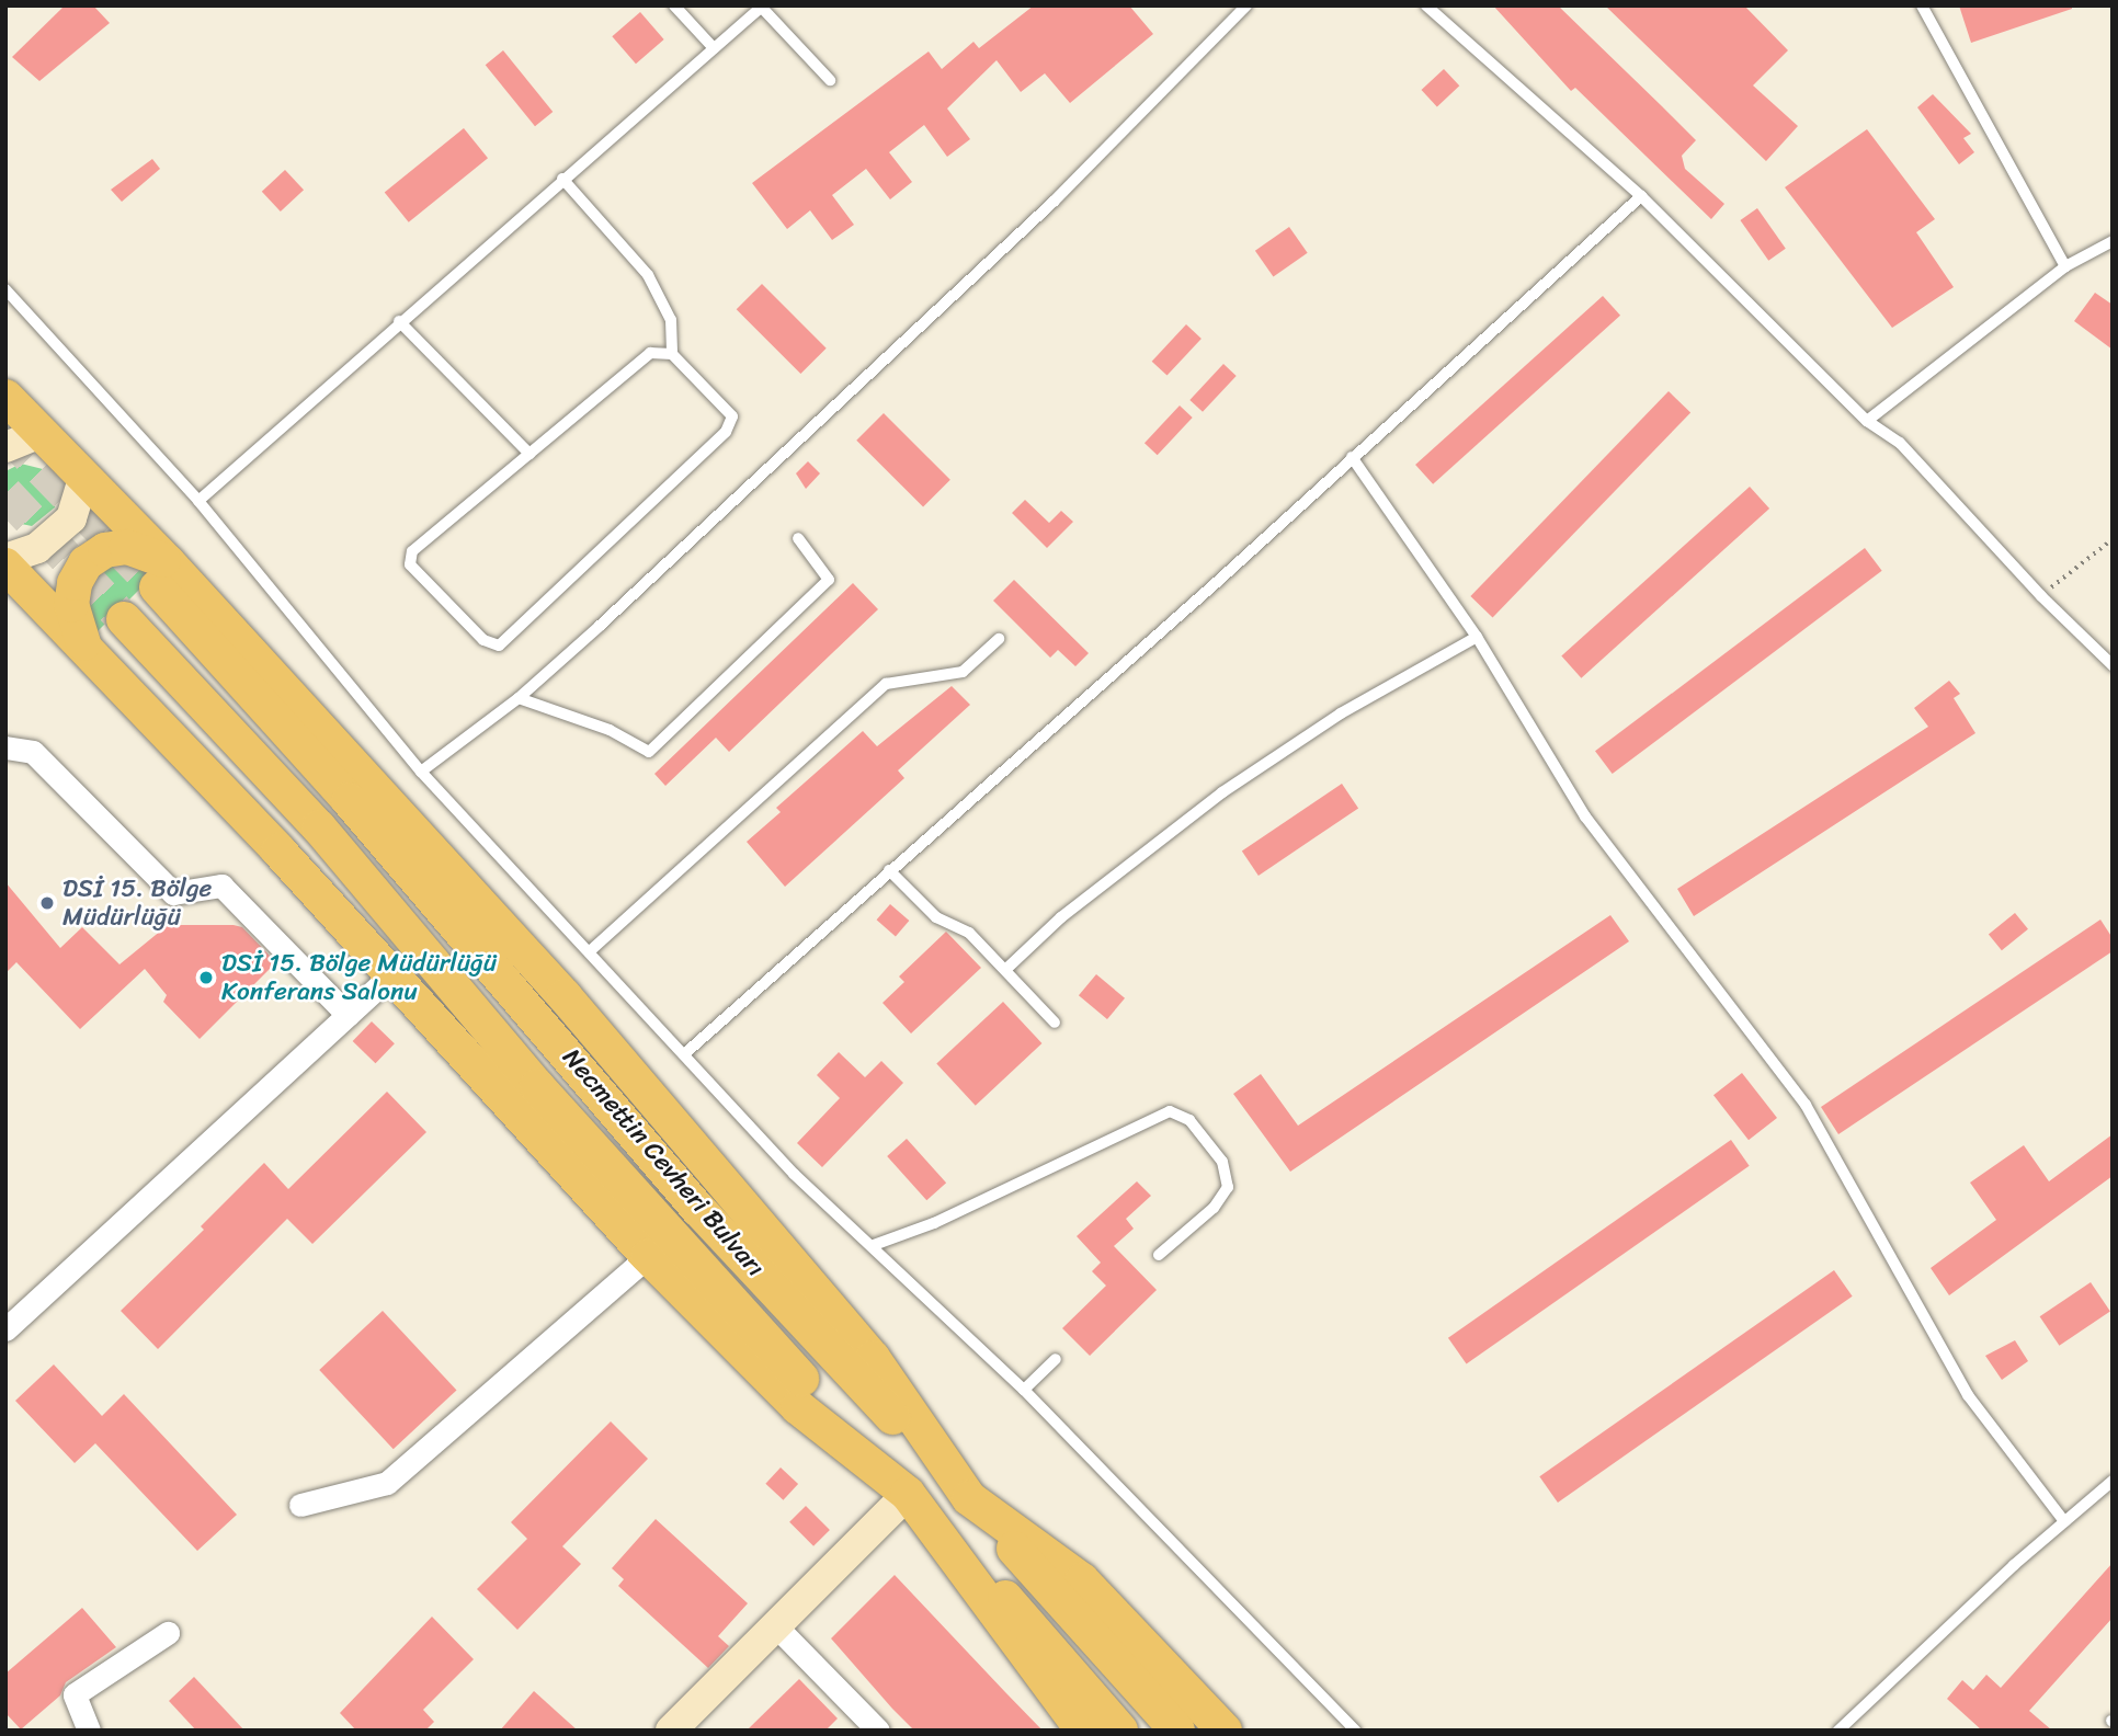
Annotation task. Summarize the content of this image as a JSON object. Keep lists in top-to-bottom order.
{
  "streets": {
    "main road": ["Necmettin Cevheri Bulvarı"]
  },
  "places": ["DSİ 15. Bölge Müdürlüğü", "DSİ 15. Bölge Müdürlüğü Konferans Salonu"]
}
